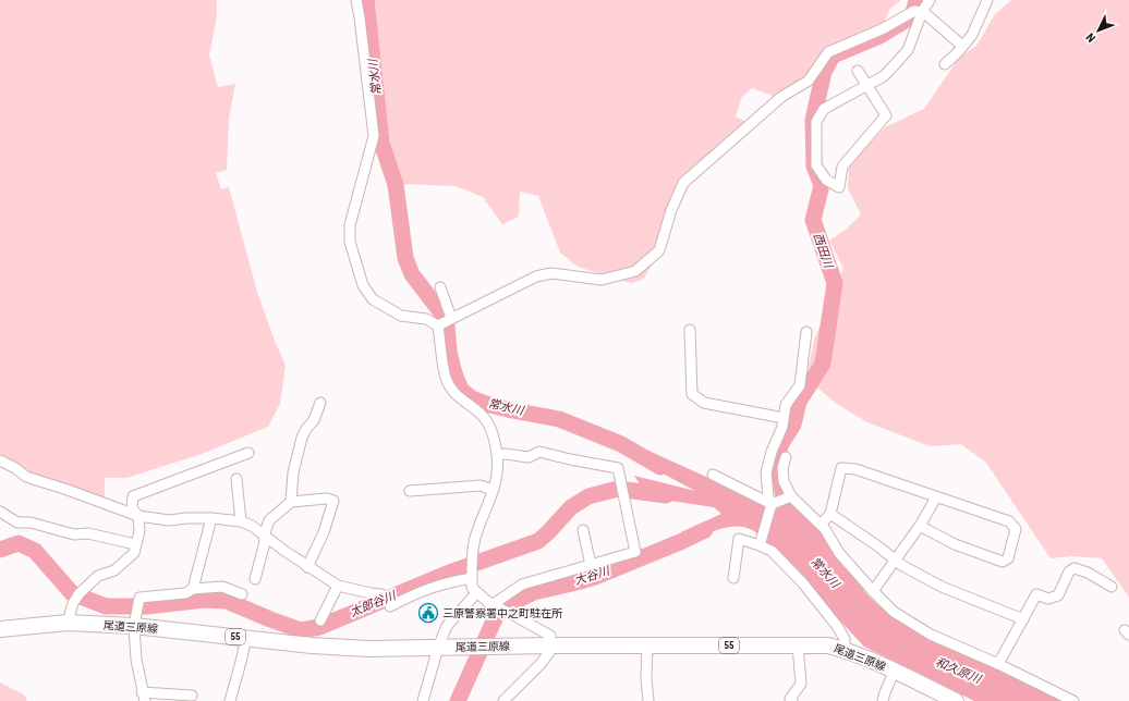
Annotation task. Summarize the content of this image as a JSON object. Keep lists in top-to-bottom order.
{
  "streets": {
    "main road": ["尾道三原線", "55"]
  },
  "water": [
    "常水川",
    "西田川",
    "大谷川",
    "太郎谷川",
    "和久原川"
  ],
  "places": {
    "public building": ["三原警察署中之町駐在所"]
  },
  "north": "bottom left"
}
